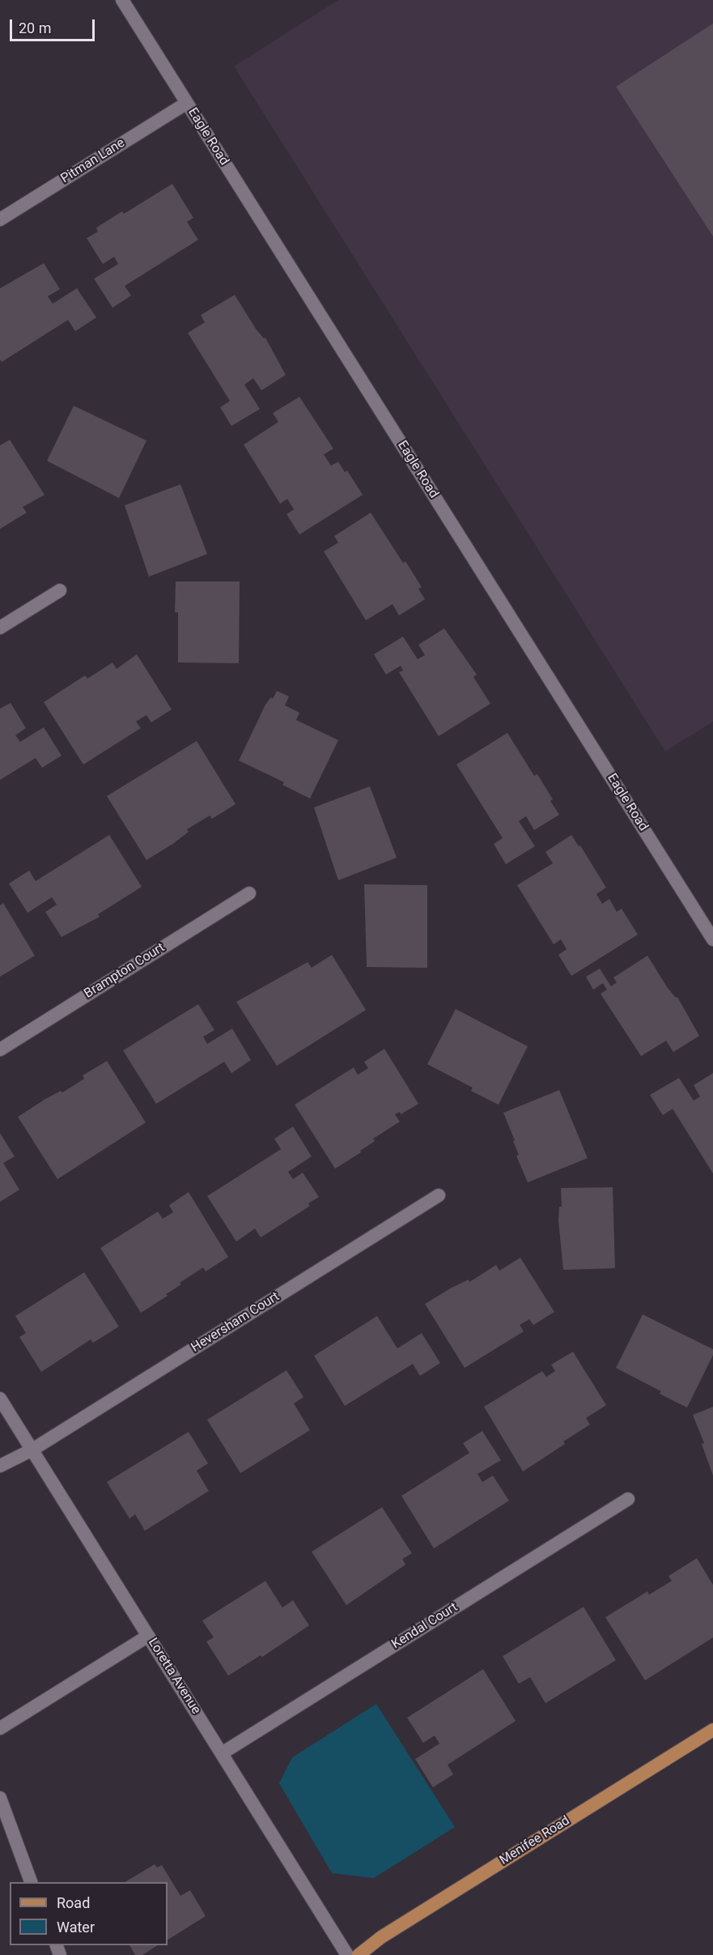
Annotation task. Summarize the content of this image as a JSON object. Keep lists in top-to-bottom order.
{
  "streets": {
    "main road": ["Menifee Road"],
    "street": [
      "Eagle Road",
      "Pitman Lane",
      "Brampton Court",
      "Heversham Court",
      "Kendal Court",
      "Loretta Avenue"
    ]
  },
  "crossings": [
    ["Eagle Road", "Pitman Lane"],
    ["Heversham Court", "Loretta Avenue"],
    ["Kendal Court", "Loretta Avenue"]
  ],
  "legend": ["Road", "Water"],
  "scale_bar": "20 m"
}
